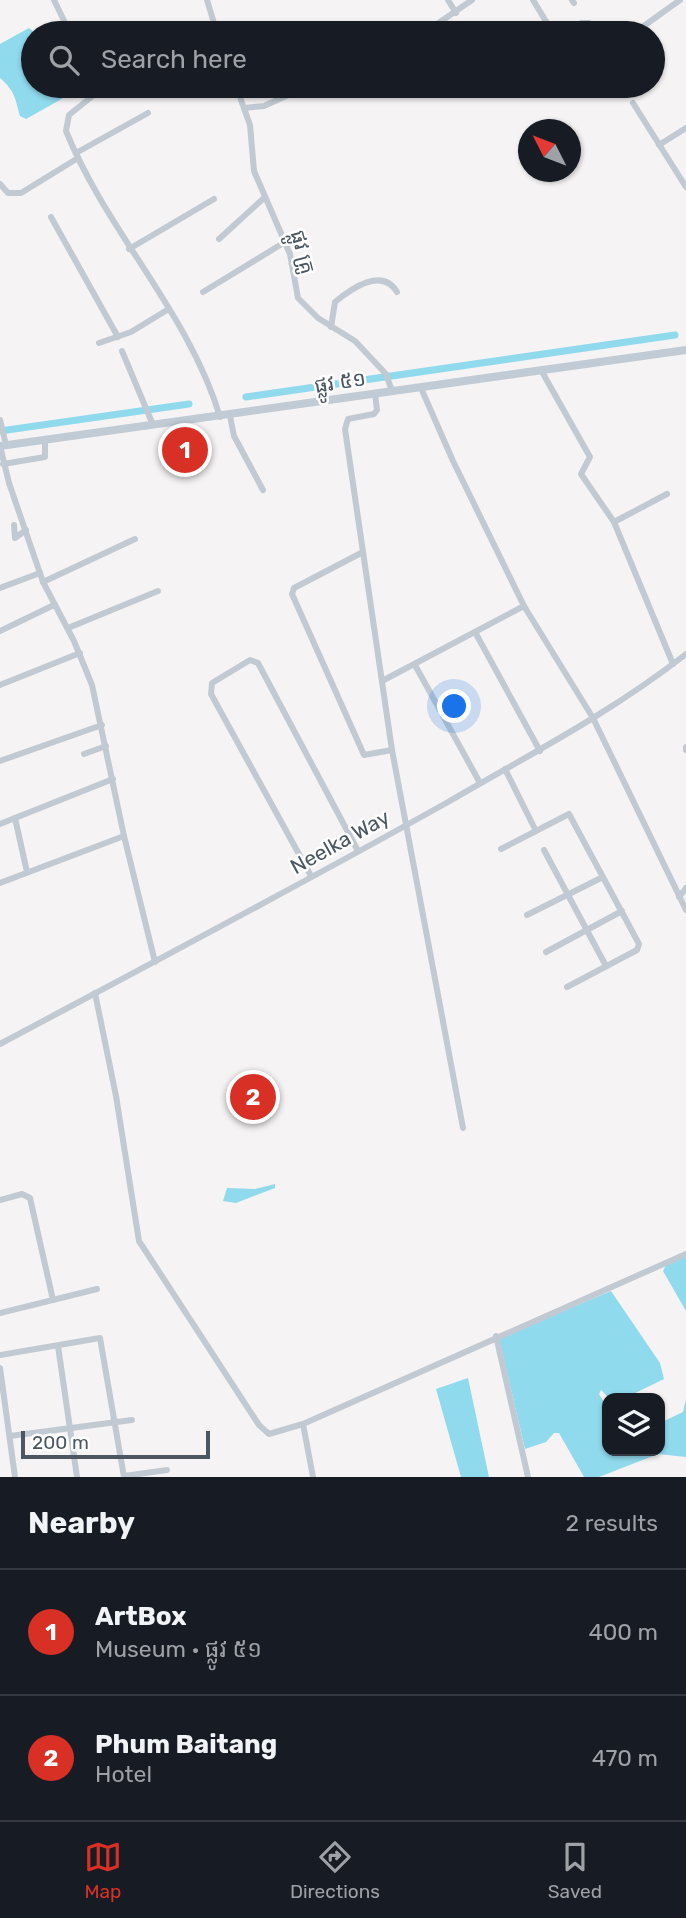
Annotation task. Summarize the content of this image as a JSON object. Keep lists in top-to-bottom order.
{
  "streets": {
    "main road": ["ផ្លូវ ៥១"],
    "street": ["ផ្លូវ គ្រូ", "Neelka Way"]
  },
  "crossings": [
    ["ផ្លូវ គ្រូ", "ផ្លូវ ៥១"]
  ],
  "scale_bar": "200 m",
  "north": "top left",
  "page": {
    "search": "Search here",
    "pins": ["1", "2"],
    "scale": "200 m",
    "heading": ["Nearby", "2 results"],
    "list": [
      {
        "mark": "1",
        "name": "ArtBox",
        "note": "Museum · ផ្លូវ ៥១",
        "value": "400 m"
      },
      {
        "mark": "2",
        "name": "Phum Baitang",
        "note": "Hotel",
        "value": "470 m"
      }
    ],
    "nav": ["Map", "Directions", "Saved"]
  }
}
